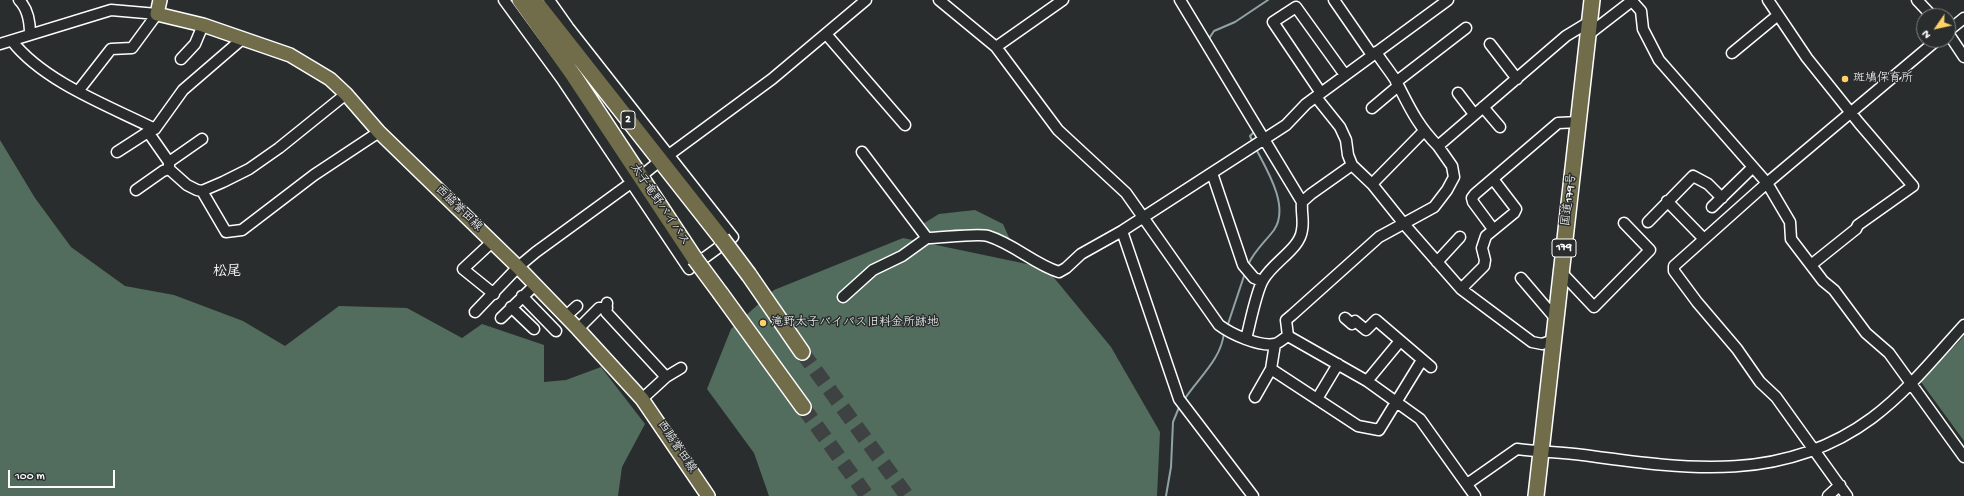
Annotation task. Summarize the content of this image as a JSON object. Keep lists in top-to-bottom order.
{
  "streets": {
    "highway": [
      "2",
      "国道179号",
      "太子竜野バイパス",
      "179"
    ],
    "main road": ["西脇誉田線"]
  },
  "districts": ["松尾"],
  "places": ["斑鳩保育所", "滝野太子バイパス旧料金所跡地"],
  "scale_bar": "100 m",
  "north": "bottom left"
}
